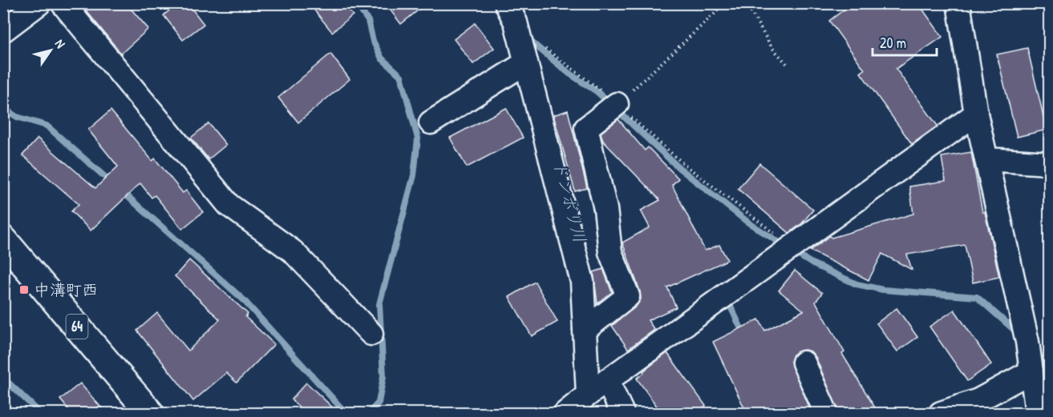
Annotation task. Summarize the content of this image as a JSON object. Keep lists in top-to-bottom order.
{
  "streets": {
    "main road": ["64"]
  },
  "water": ["ドンボリ川"],
  "places": {
    "transit": ["中溝町西"]
  },
  "scale_bar": "20 m",
  "north": "top right"
}
